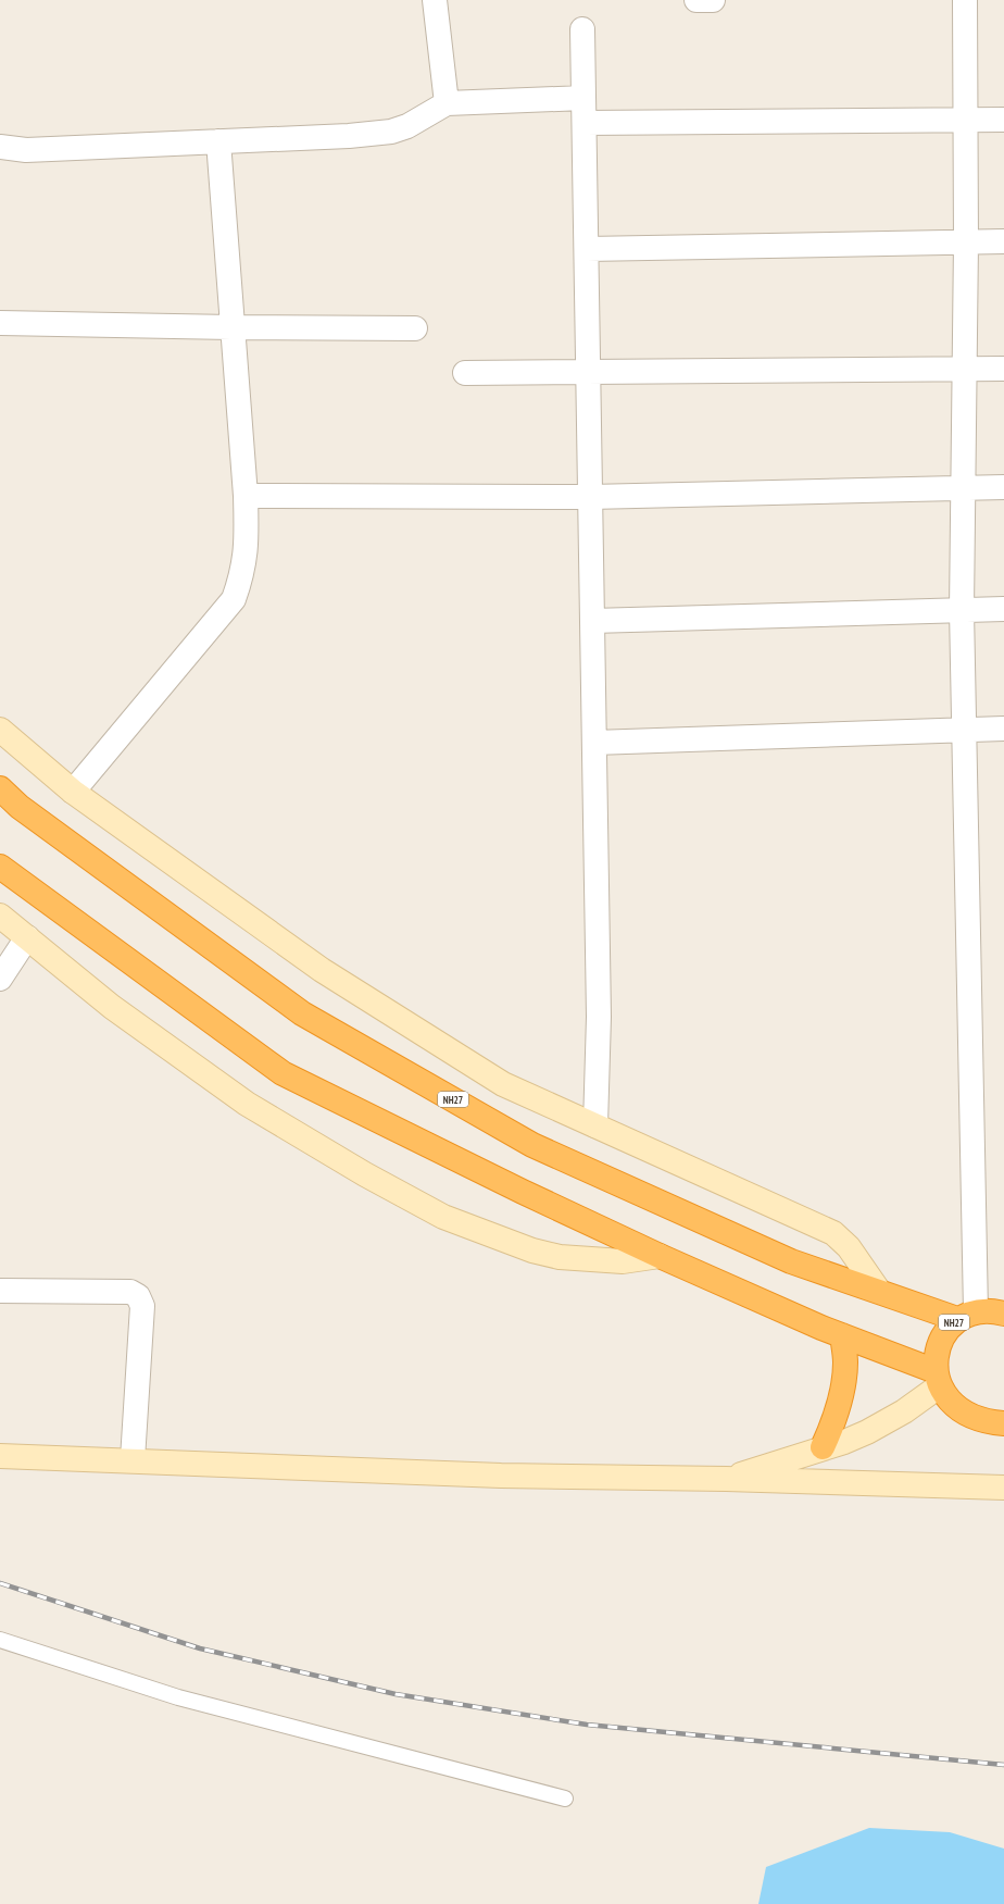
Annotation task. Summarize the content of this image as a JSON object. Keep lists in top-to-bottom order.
{
  "streets": {
    "highway": ["NH27"]
  }
}
